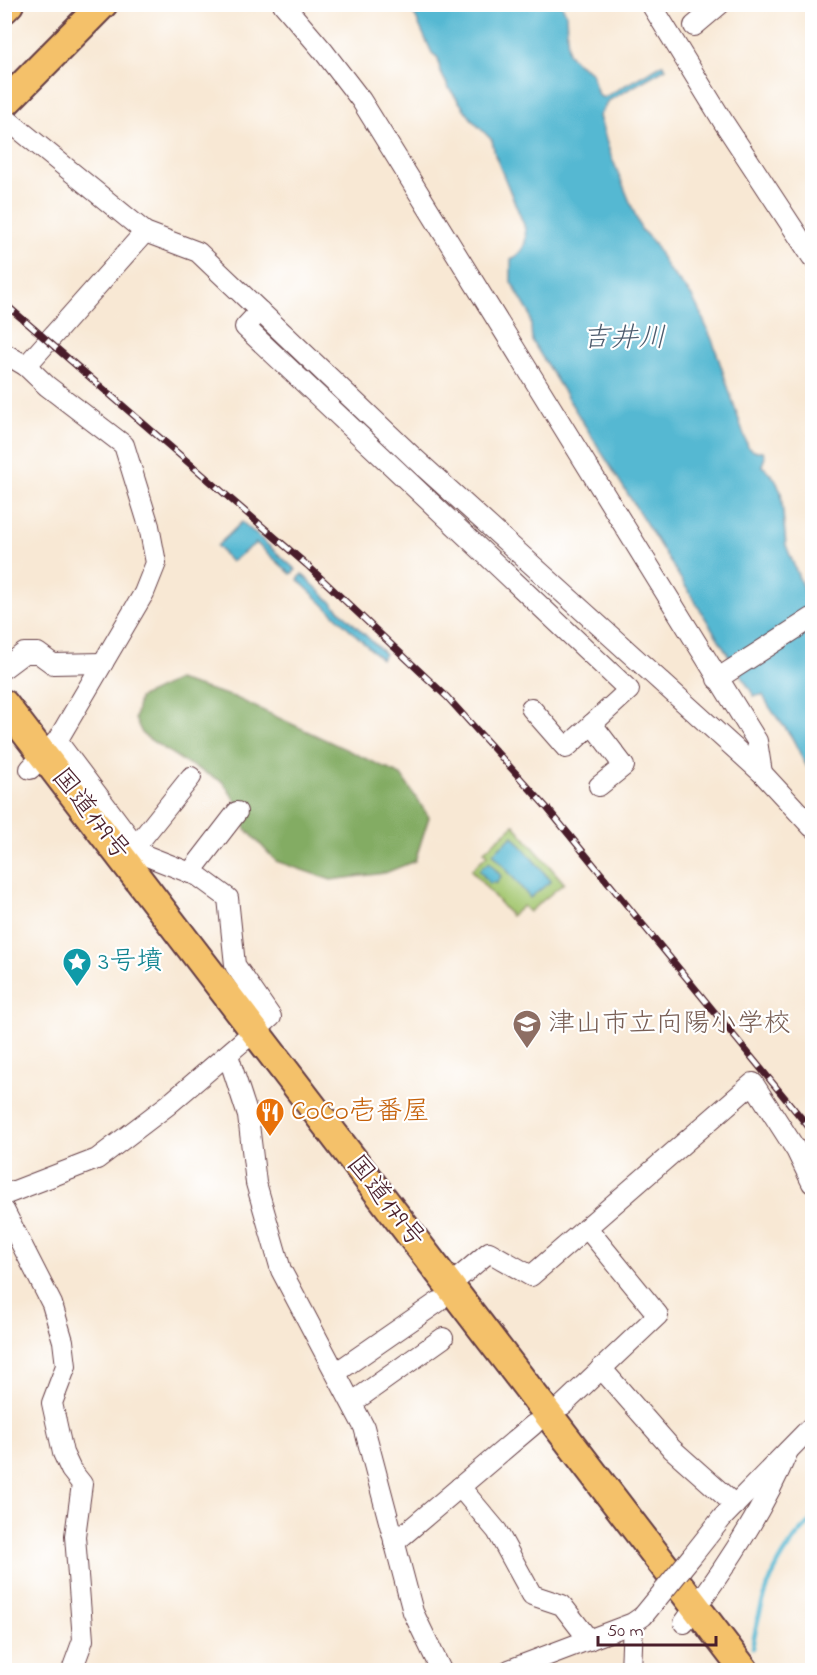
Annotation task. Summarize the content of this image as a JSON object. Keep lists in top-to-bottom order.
{
  "streets": {
    "highway": ["国道179号"]
  },
  "water": ["吉井川"],
  "places": {
    "place": ["3号墳"],
    "school or university": ["津山市立向陽小学校"],
    "restaurant": ["CoCo壱番屋"]
  },
  "scale_bar": "50 m"
}
